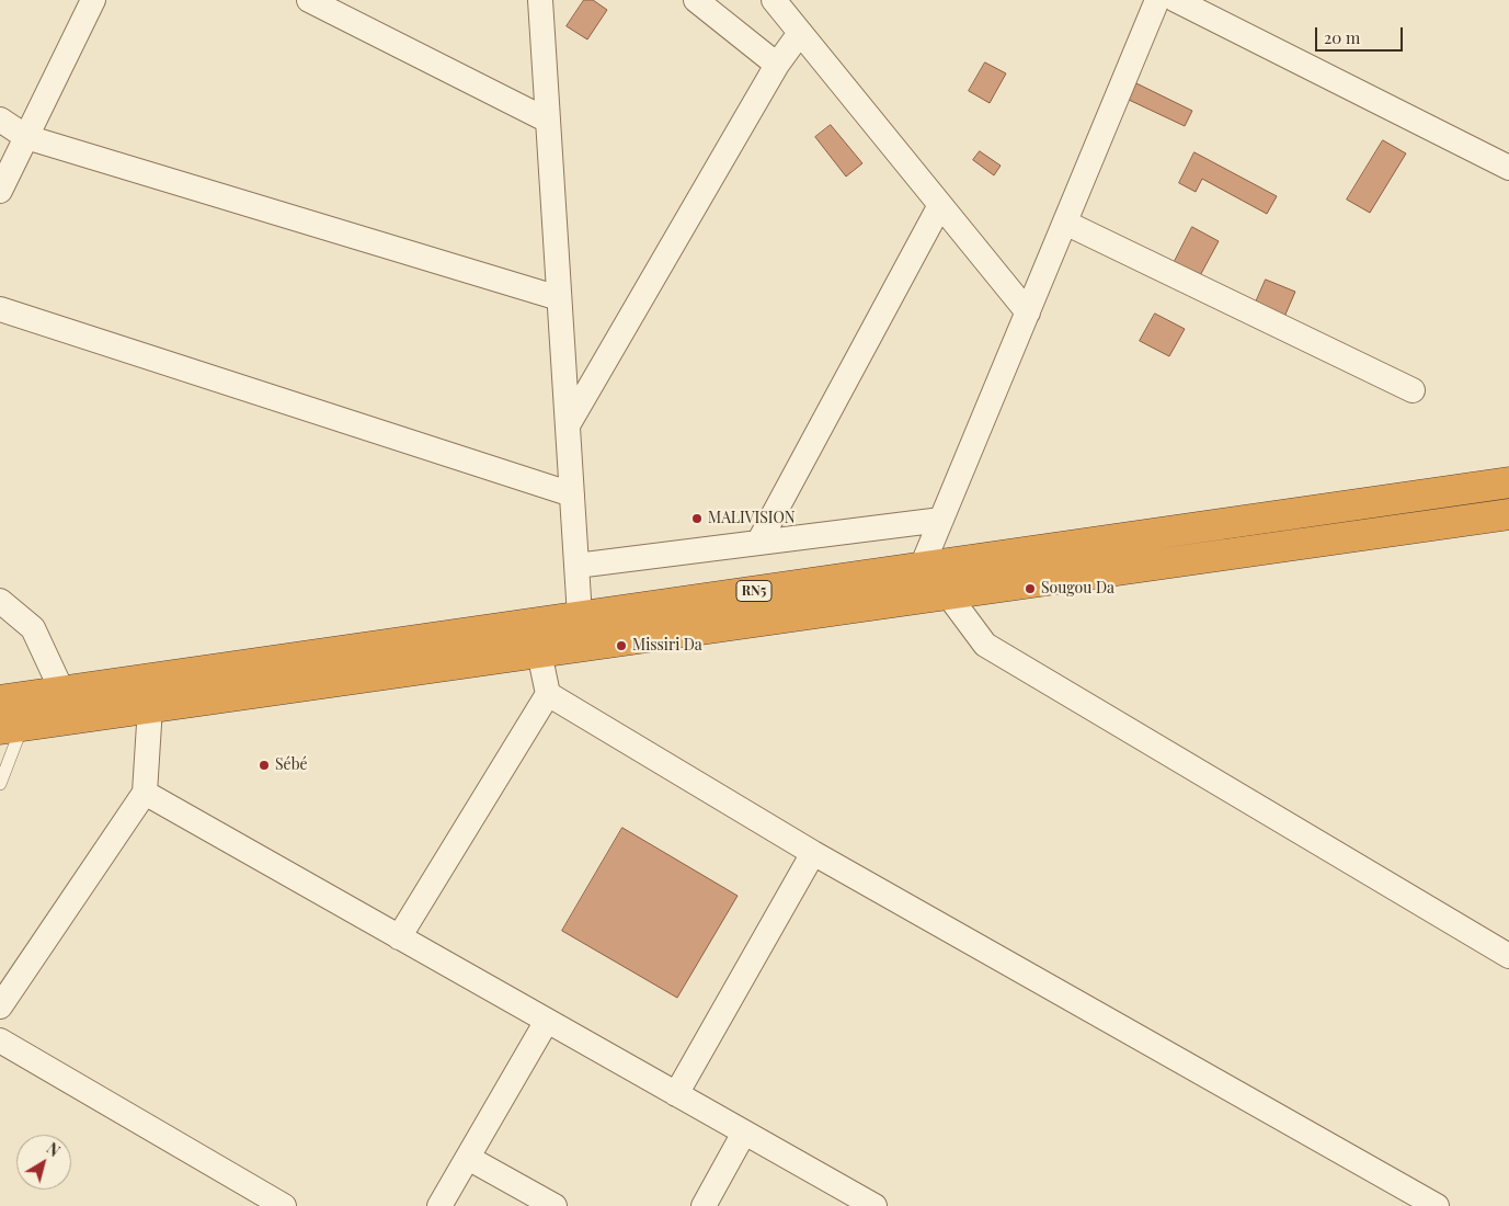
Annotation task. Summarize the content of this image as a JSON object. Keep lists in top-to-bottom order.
{
  "streets": {
    "highway": ["RN5"]
  },
  "places": [
    "MALIVISION",
    "Sougou Da",
    "Missiri Da",
    "Sébé"
  ],
  "scale_bar": "20 m",
  "north": "top right"
}
